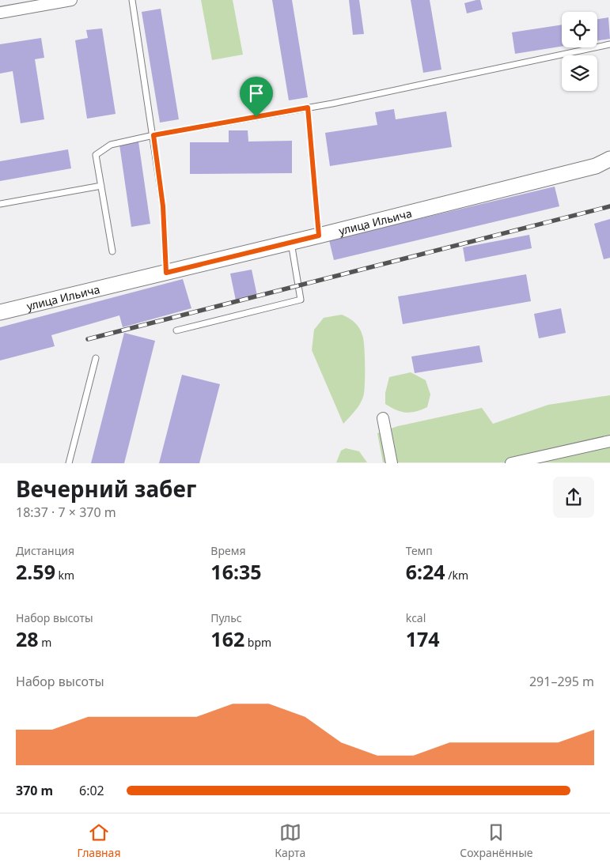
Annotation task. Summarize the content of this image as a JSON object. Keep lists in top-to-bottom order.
{
  "streets": {
    "main road": ["улица Ильича"]
  },
  "page": {
    "heading": ["Вечерний забег", "18:37 · 7 × 370 m"],
    "stats": [
      ["Дистанция", "2.59 km"],
      ["Время", "16:35"],
      ["Темп", "6:24 /km"],
      ["Набор высоты", "28 m"],
      ["Пульс", "162 bpm"],
      ["kcal", "174"]
    ],
    "chart": ["Набор высоты", "291–295 m"],
    "list": [
      {
        "name": "370 m",
        "note": "6:02"
      }
    ],
    "tabs": ["Главная", "Карта", "Сохранённые"]
  }
}
